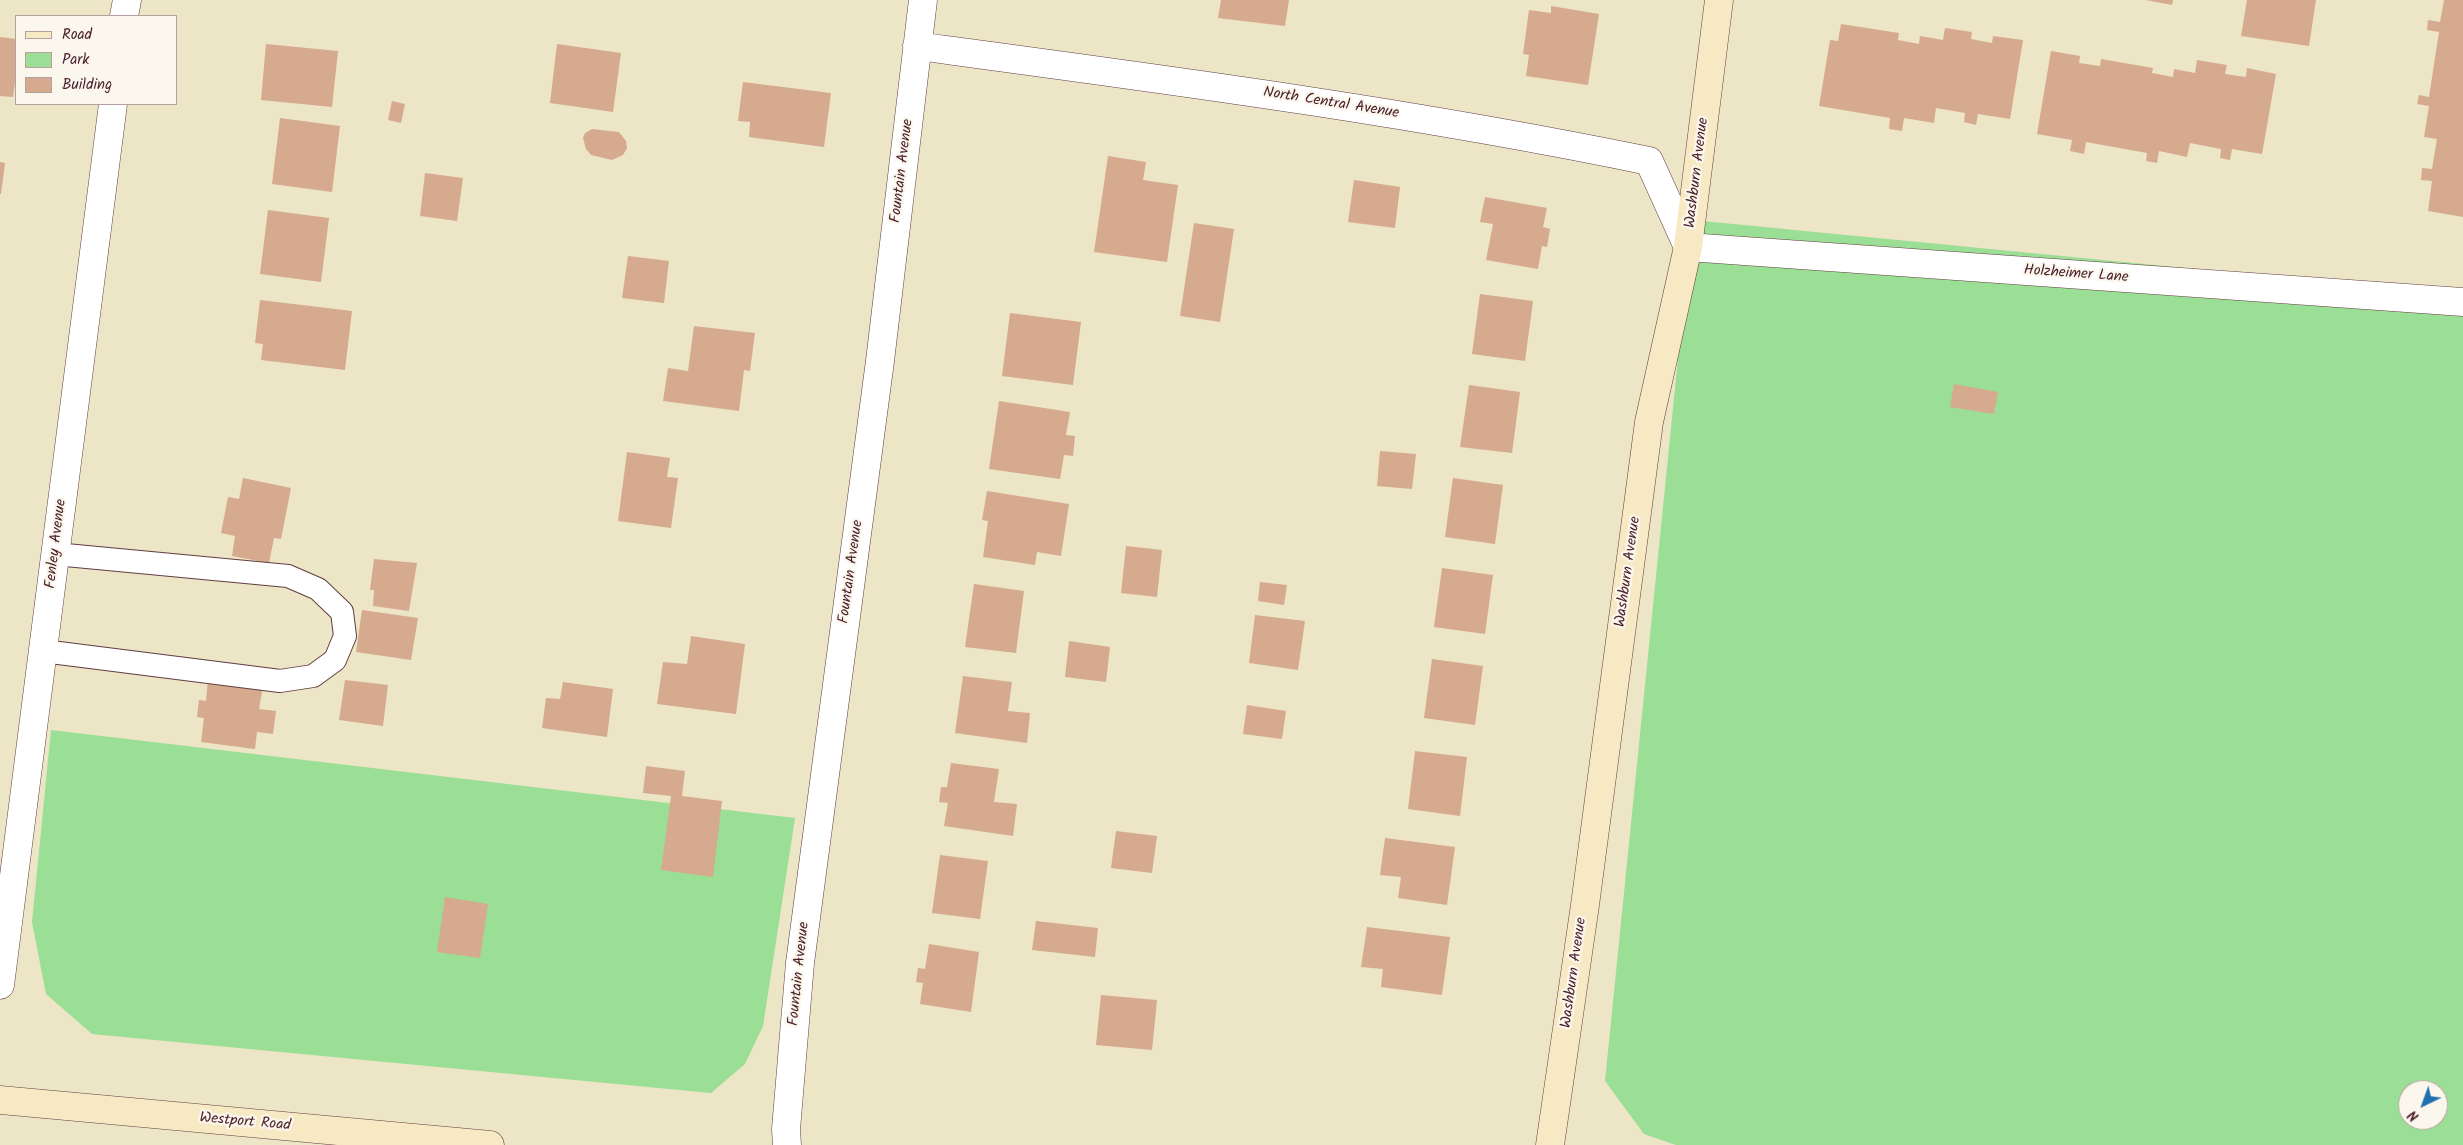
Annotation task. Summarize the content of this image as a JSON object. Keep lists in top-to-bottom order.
{
  "streets": {
    "street": [
      "North Central Avenue",
      "Fountain Avenue",
      "Washburn Avenue",
      "Holzheimer Lane",
      "Fenley Avenue",
      "Westport Road"
    ]
  },
  "crossings": [
    ["North Central Avenue", "Fountain Avenue"],
    ["North Central Avenue", "Washburn Avenue"],
    ["North Central Avenue", "Holzheimer Lane"],
    ["Washburn Avenue", "Holzheimer Lane"]
  ],
  "legend": ["Road", "Park", "Building"],
  "north": "bottom left"
}
